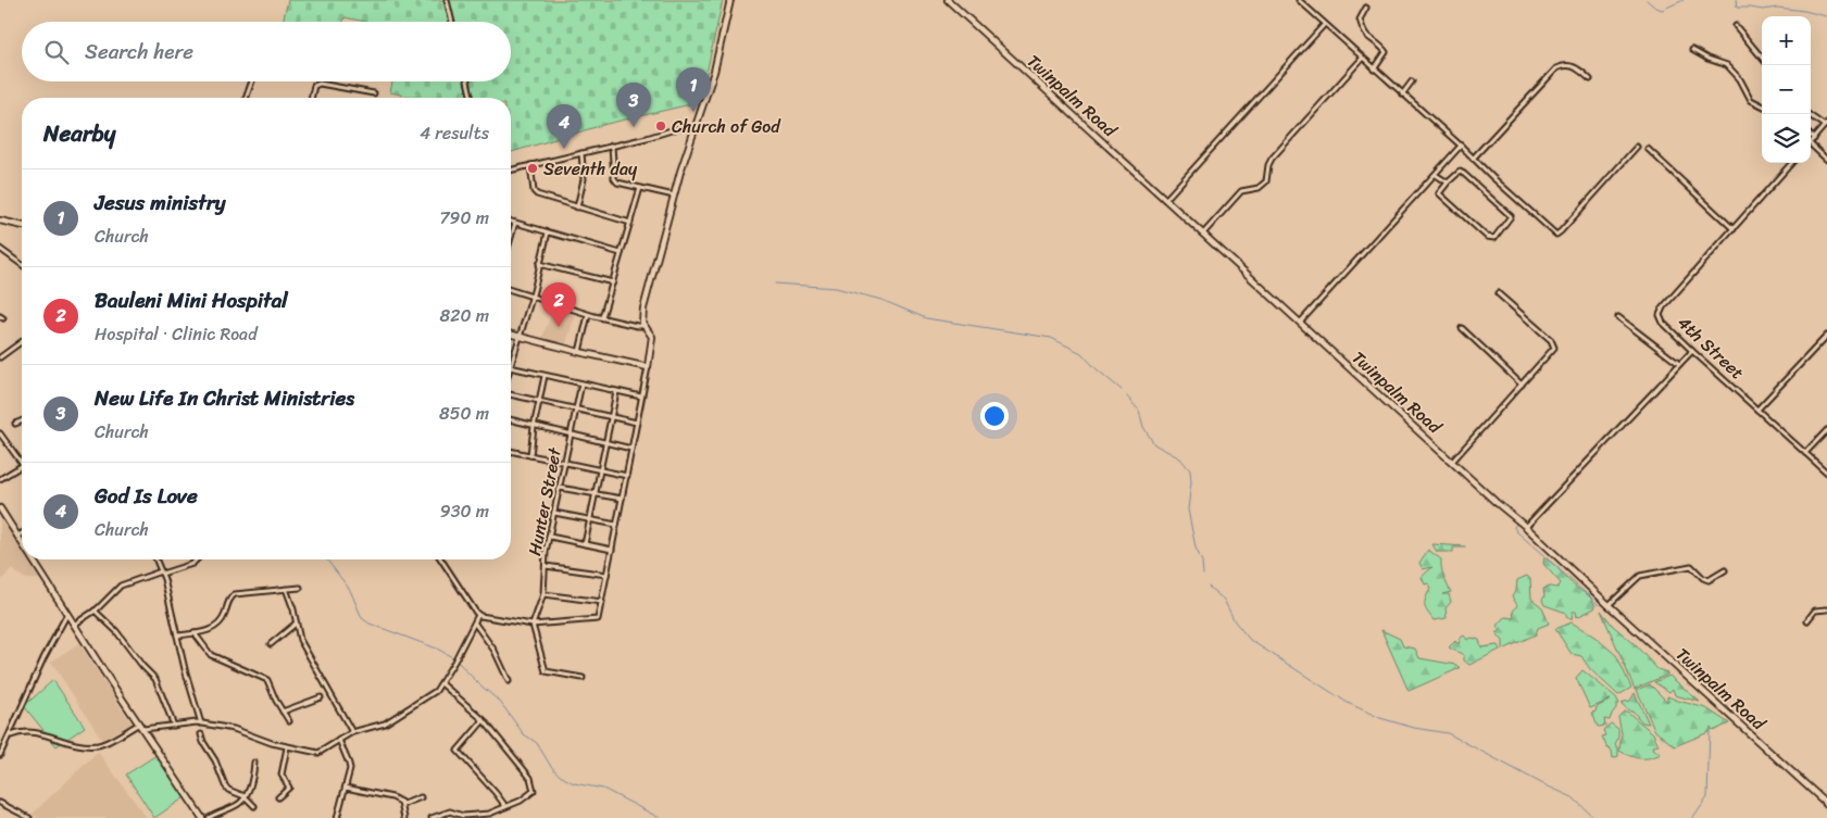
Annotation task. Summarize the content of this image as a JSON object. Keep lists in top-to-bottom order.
{
  "streets": {
    "main road": ["Twinpalm Road"],
    "street": ["4th Street", "Hunter Street"]
  },
  "places": ["Church of God", "Seventh day"],
  "page": {
    "map_buttons": ["+", "−"],
    "search": "Search here",
    "pins": [
      "1",
      "3",
      "4",
      "2"
    ],
    "heading": ["Nearby", "4 results"],
    "list": [
      {
        "mark": "1",
        "name": "Jesus ministry",
        "note": "Church",
        "value": "790 m"
      },
      {
        "mark": "2",
        "name": "Bauleni Mini Hospital",
        "note": "Hospital · Clinic Road",
        "value": "820 m"
      },
      {
        "mark": "3",
        "name": "New Life In Christ Ministries",
        "note": "Church",
        "value": "850 m"
      },
      {
        "mark": "4",
        "name": "God Is Love",
        "note": "Church",
        "value": "930 m"
      }
    ]
  }
}
